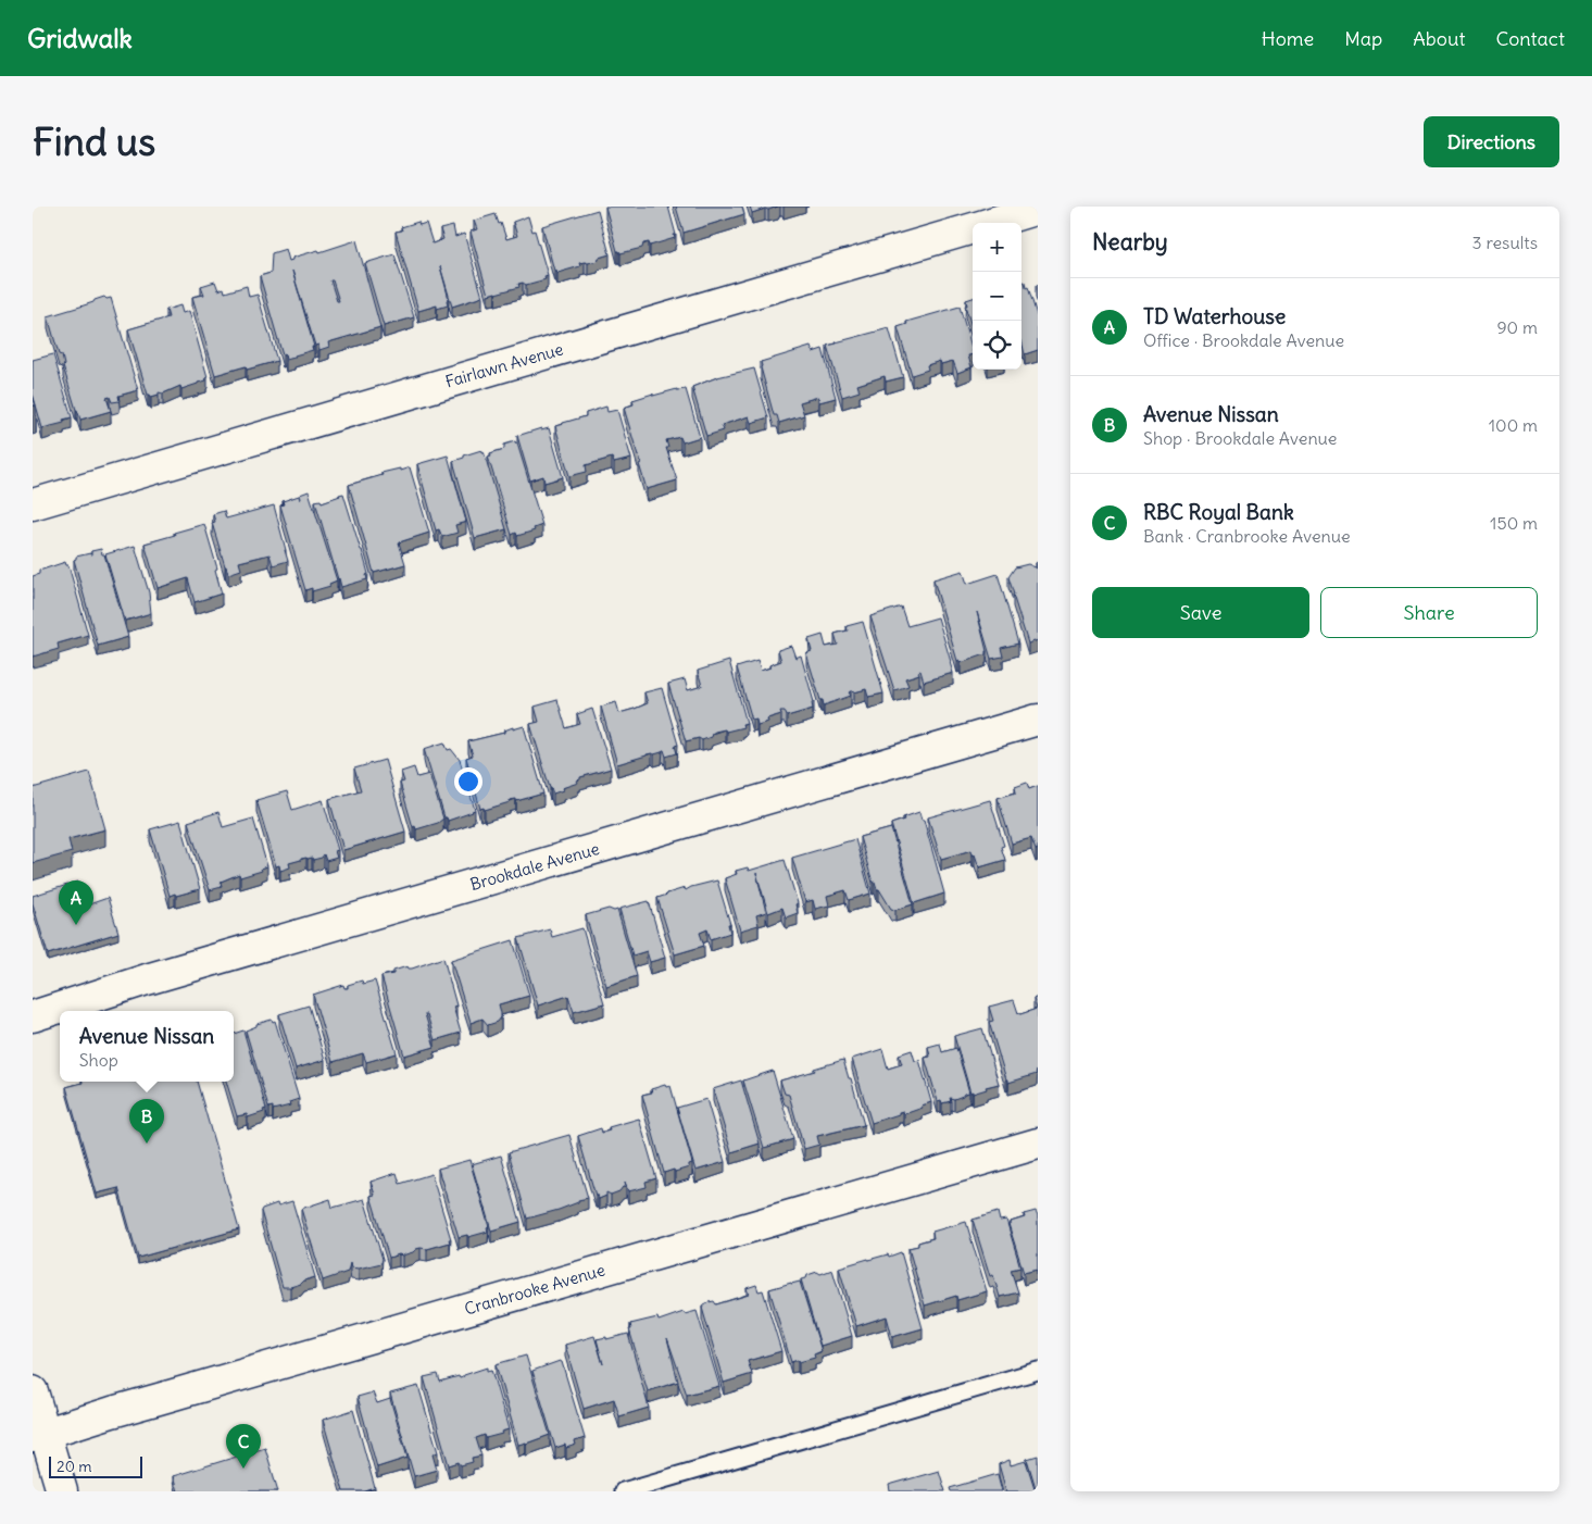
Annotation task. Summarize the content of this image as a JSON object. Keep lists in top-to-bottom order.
{
  "streets": {
    "street": ["Fairlawn Avenue", "Brookdale Avenue", "Cranbrooke Avenue"]
  },
  "scale_bar": "20 m",
  "page": {
    "header": "Gridwalk",
    "nav": [
      "Home",
      "Map",
      "About",
      "Contact"
    ],
    "buttons": [
      "Directions",
      ["Save", "Share"]
    ],
    "title": "Find us",
    "heading": ["Nearby", "3 results"],
    "map_buttons": ["+", "−"],
    "list": [
      {
        "mark": "A",
        "name": "TD Waterhouse",
        "note": "Office · Brookdale Avenue",
        "value": "90 m"
      },
      {
        "mark": "B",
        "name": "Avenue Nissan",
        "note": "Shop · Brookdale Avenue",
        "value": "100 m"
      },
      {
        "mark": "C",
        "name": "RBC Royal Bank",
        "note": "Bank · Cranbrooke Avenue",
        "value": "150 m"
      }
    ],
    "pins": ["A", "B", "C"],
    "popup": ["Avenue Nissan", "Shop"],
    "scale": "20 m"
  }
}
